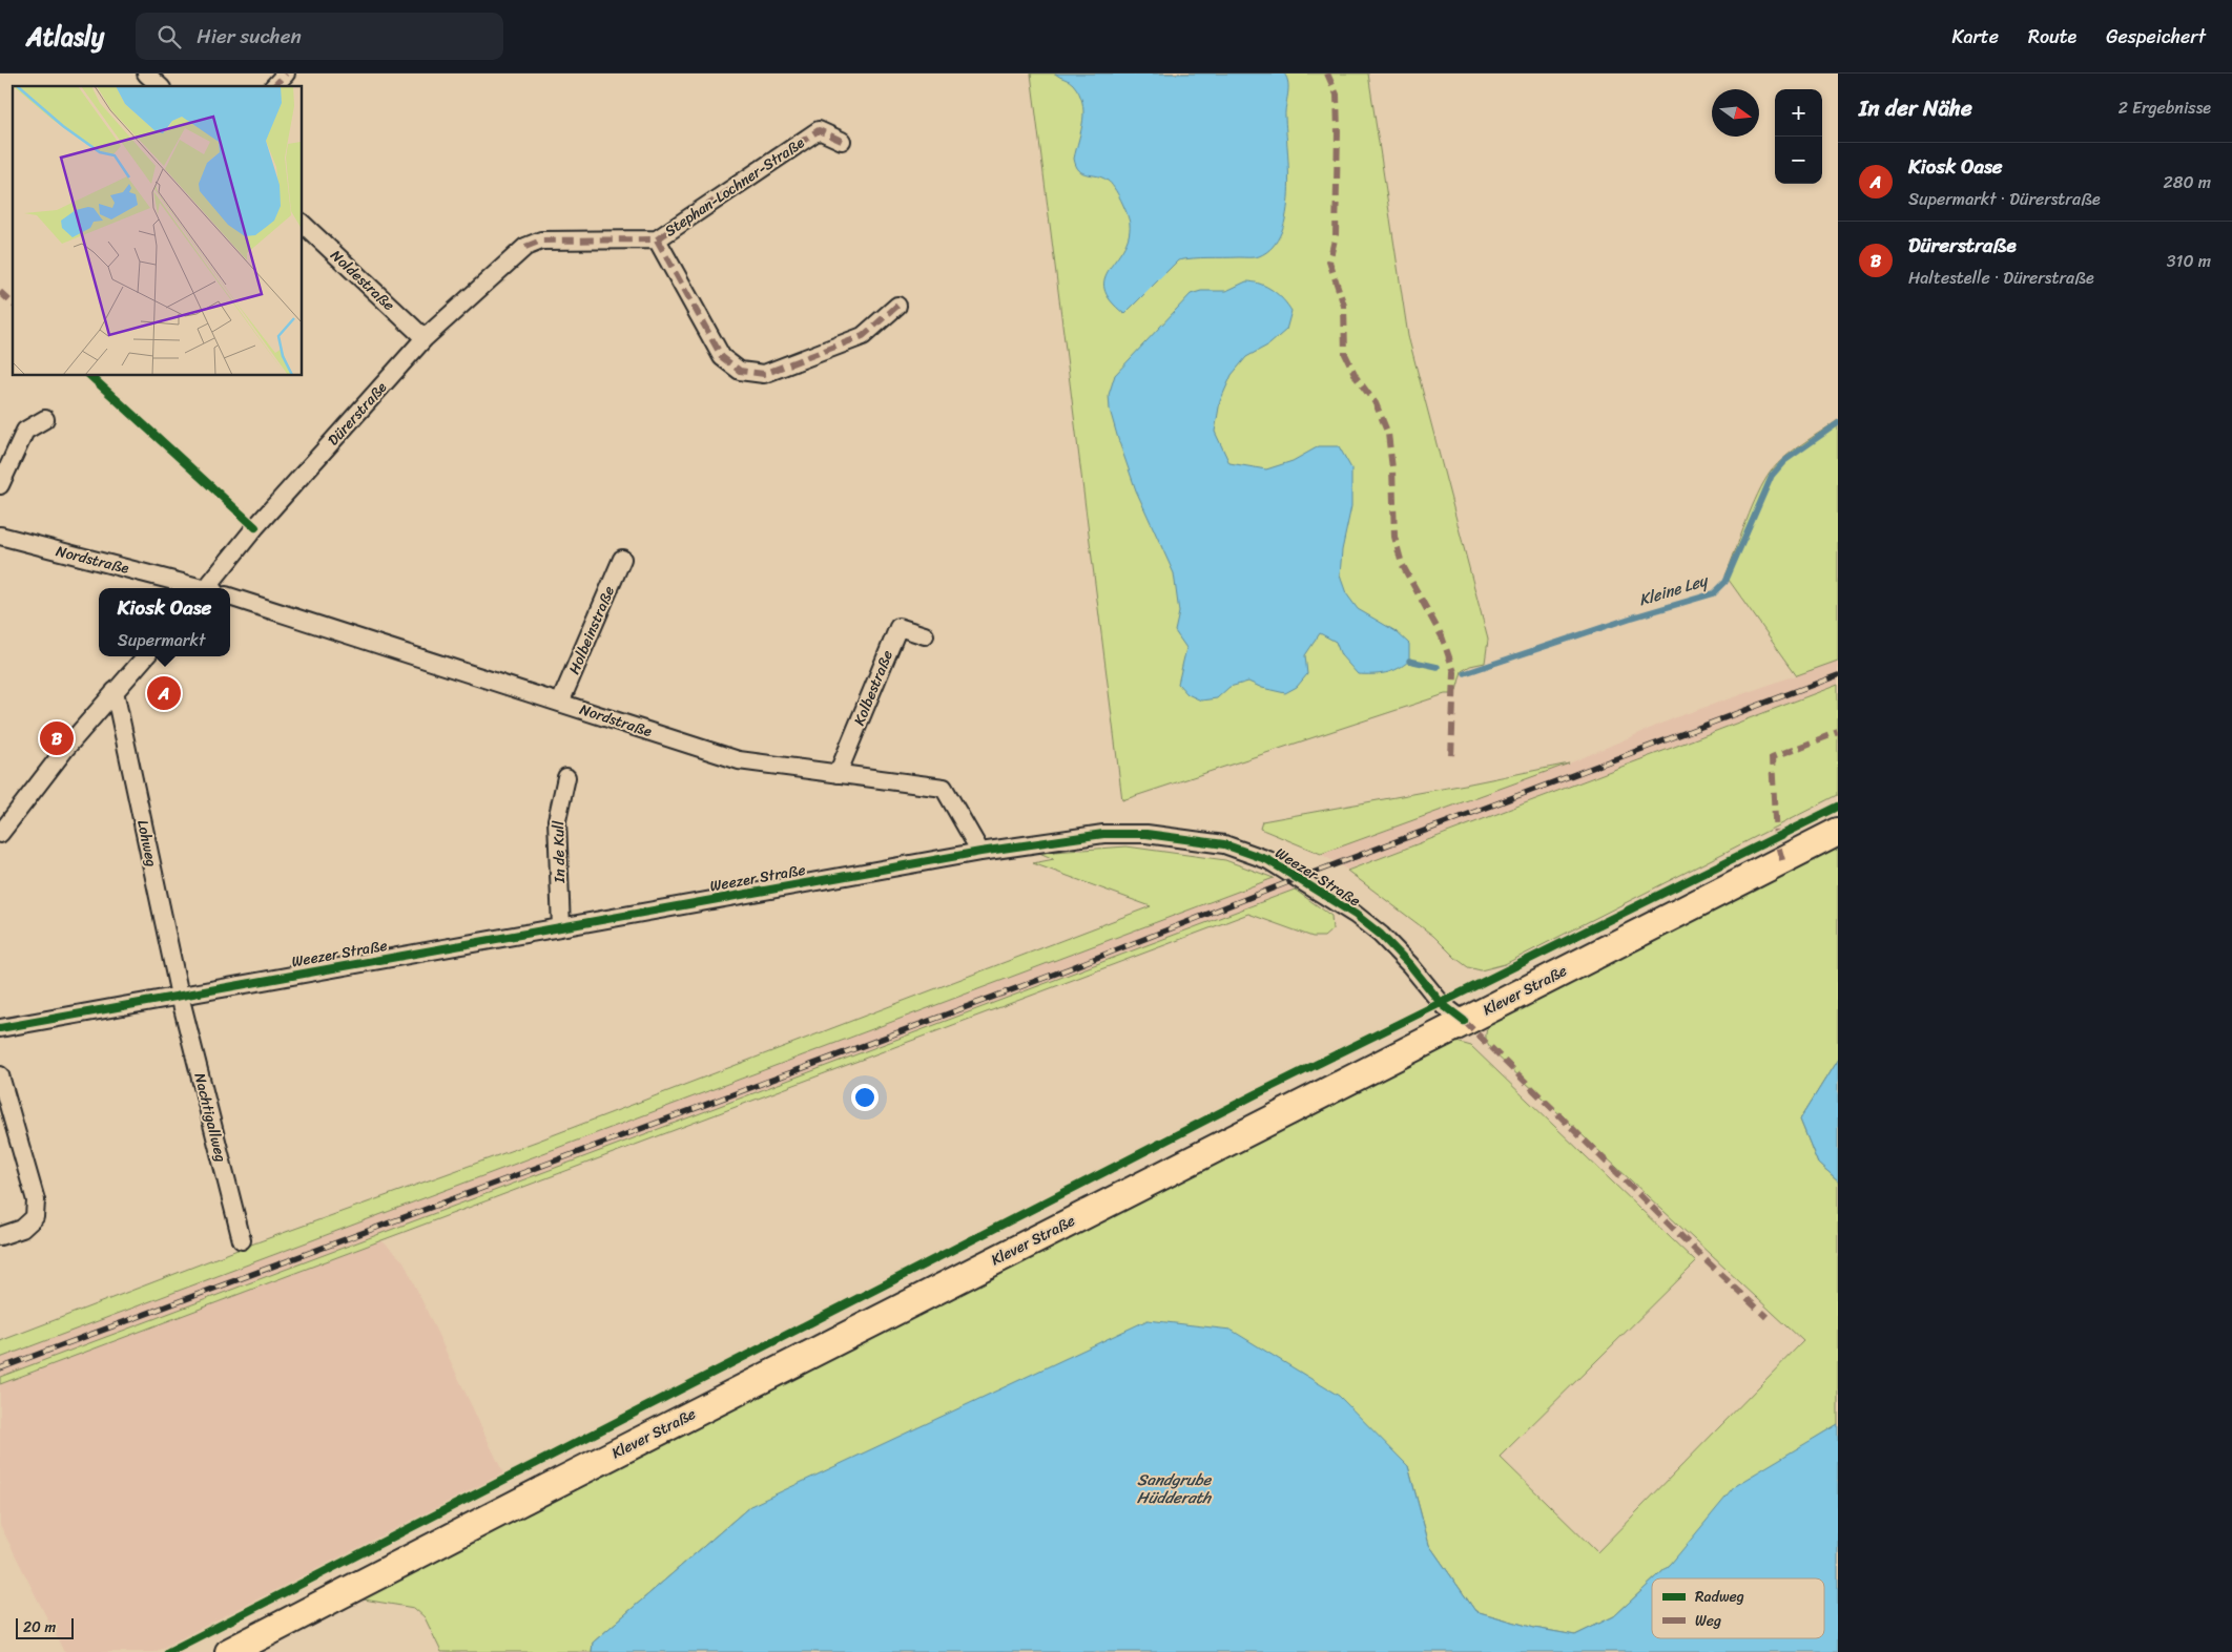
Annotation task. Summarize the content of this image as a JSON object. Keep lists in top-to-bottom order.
{
  "streets": {
    "main road": ["Klever Straße"],
    "street": [
      "Stephan-Lochner-Straße",
      "Noldestraße",
      "Dürerstraße",
      "Nordstraße",
      "Holbeinstraße",
      "Kolbestraße",
      "Lohweg",
      "In de Kull",
      "Weezer Straße",
      "Nachtigallweg"
    ]
  },
  "crossings": [
    ["Stephan-Lochner-Straße", "Dürerstraße"],
    ["Noldestraße", "Dürerstraße"],
    ["Nordstraße", "Holbeinstraße"],
    ["Nordstraße", "Kolbestraße"],
    ["Nordstraße", "Weezer Straße"],
    ["Lohweg", "Weezer Straße"],
    ["Lohweg", "Nachtigallweg"],
    ["In de Kull", "Weezer Straße"],
    ["Weezer Straße", "Klever Straße"],
    ["Weezer Straße", "Nachtigallweg"]
  ],
  "water": ["Kleine Ley", "Sandgrube Hüdderath"],
  "legend": ["Radweg", "Weg"],
  "scale_bar": "20 m",
  "north": "right",
  "page": {
    "header": "Atlasly",
    "search": "Hier suchen",
    "nav": ["Karte", "Route", "Gespeichert"],
    "heading": ["In der Nähe", "2 Ergebnisse"],
    "map_buttons": ["+", "−"],
    "list": [
      {
        "mark": "A",
        "name": "Kiosk Oase",
        "note": "Supermarkt · Dürerstraße",
        "value": "280 m"
      },
      {
        "mark": "B",
        "name": "Dürerstraße",
        "note": "Haltestelle · Dürerstraße",
        "value": "310 m"
      }
    ],
    "popup": ["Kiosk Oase", "Supermarkt"],
    "pins": ["A", "B"],
    "scale": "20 m"
  }
}
